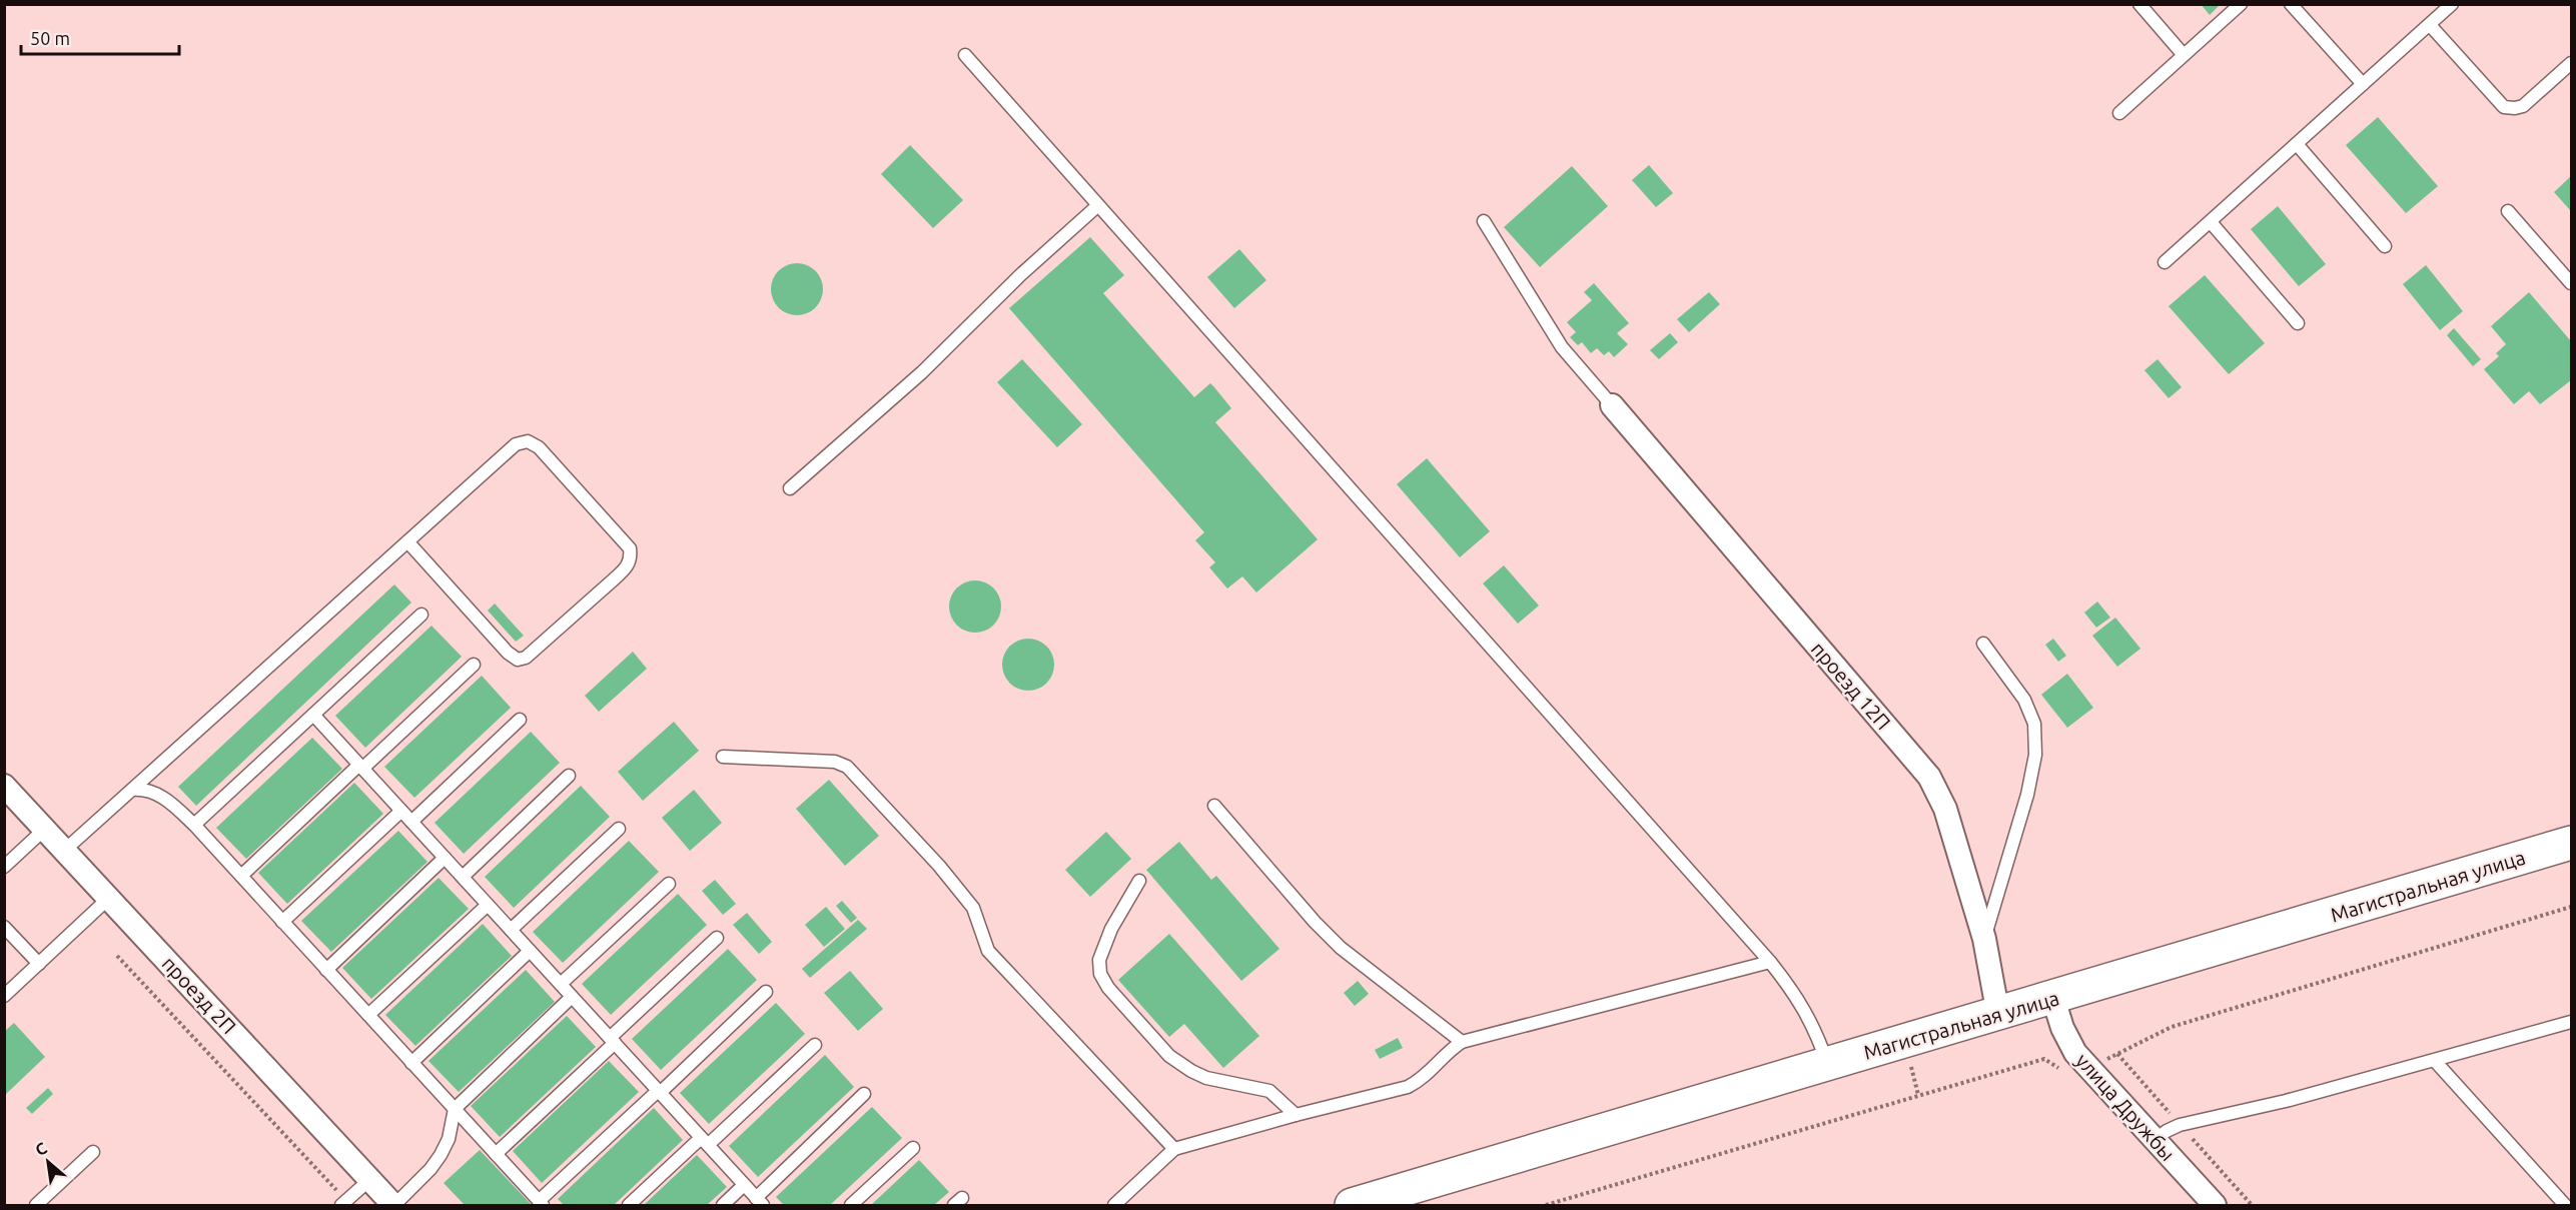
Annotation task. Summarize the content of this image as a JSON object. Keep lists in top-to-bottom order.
{
  "streets": {
    "main road": ["Магистральная улица"],
    "street": ["проезд 12П", "проезд 2П", "улица Дружбы"]
  },
  "crossings": [
    ["проезд 12П", "Магистральная улица"],
    ["Магистральная улица", "улица Дружбы"]
  ],
  "scale_bar": "50 m",
  "north": "top left"
}
